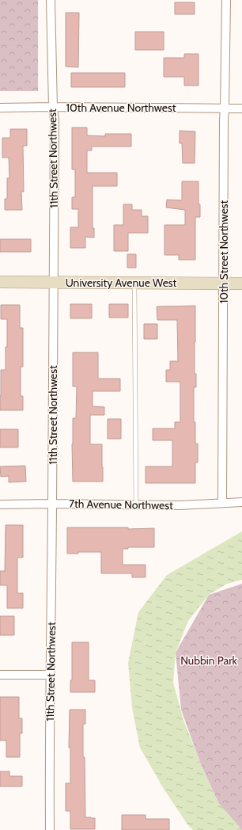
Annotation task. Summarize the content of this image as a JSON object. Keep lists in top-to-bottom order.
{
  "streets": {
    "street": [
      "10th Avenue Northwest",
      "11th Street Northwest",
      "10th Street Northwest",
      "University Avenue West",
      "7th Avenue Northwest"
    ]
  },
  "crossings": [
    ["10th Avenue Northwest", "11th Street Northwest"],
    ["10th Avenue Northwest", "10th Street Northwest"],
    ["11th Street Northwest", "University Avenue West"],
    ["11th Street Northwest", "7th Avenue Northwest"],
    ["10th Street Northwest", "University Avenue West"],
    ["10th Street Northwest", "7th Avenue Northwest"]
  ],
  "parks": ["Nubbin Park"]
}
